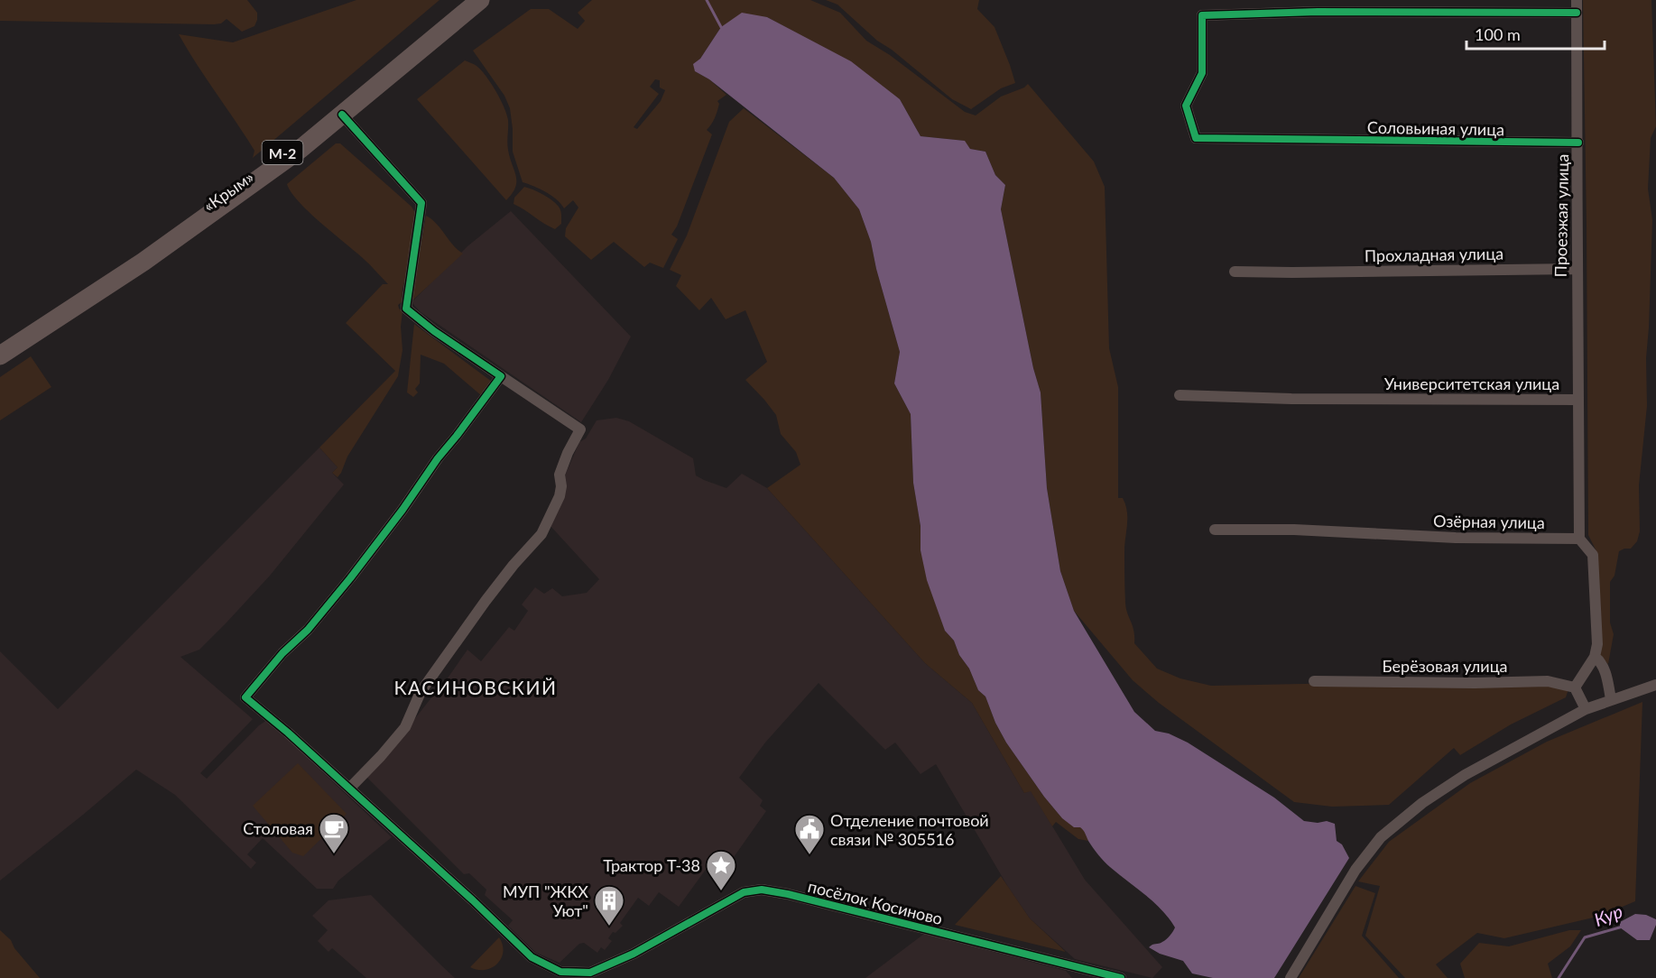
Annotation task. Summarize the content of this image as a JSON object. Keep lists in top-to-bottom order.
{
  "streets": {
    "highway": ["М-2", "«Крым»"],
    "street": [
      "Соловьиная улица",
      "Проезжая улица",
      "Прохладная улица",
      "Университетская улица",
      "Озёрная улица",
      "Берёзовая улица",
      "посёлок Косиново"
    ]
  },
  "crossings": [
    ["Соловьиная улица", "Проезжая улица"],
    ["Проезжая улица", "Прохладная улица"],
    ["Проезжая улица", "Университетская улица"],
    ["Университетская улица", "Озёрная улица"]
  ],
  "districts": ["КАСИНОВСКИЙ"],
  "water": ["Кур"],
  "places": {
    "cafe": ["Столовая"],
    "public building": ["Отделение почтовой связи № 305516"],
    "place": ["Трактор Т-38"],
    "building": ["МУП \"ЖКХ Уют\""]
  },
  "scale_bar": "100 m"
}
